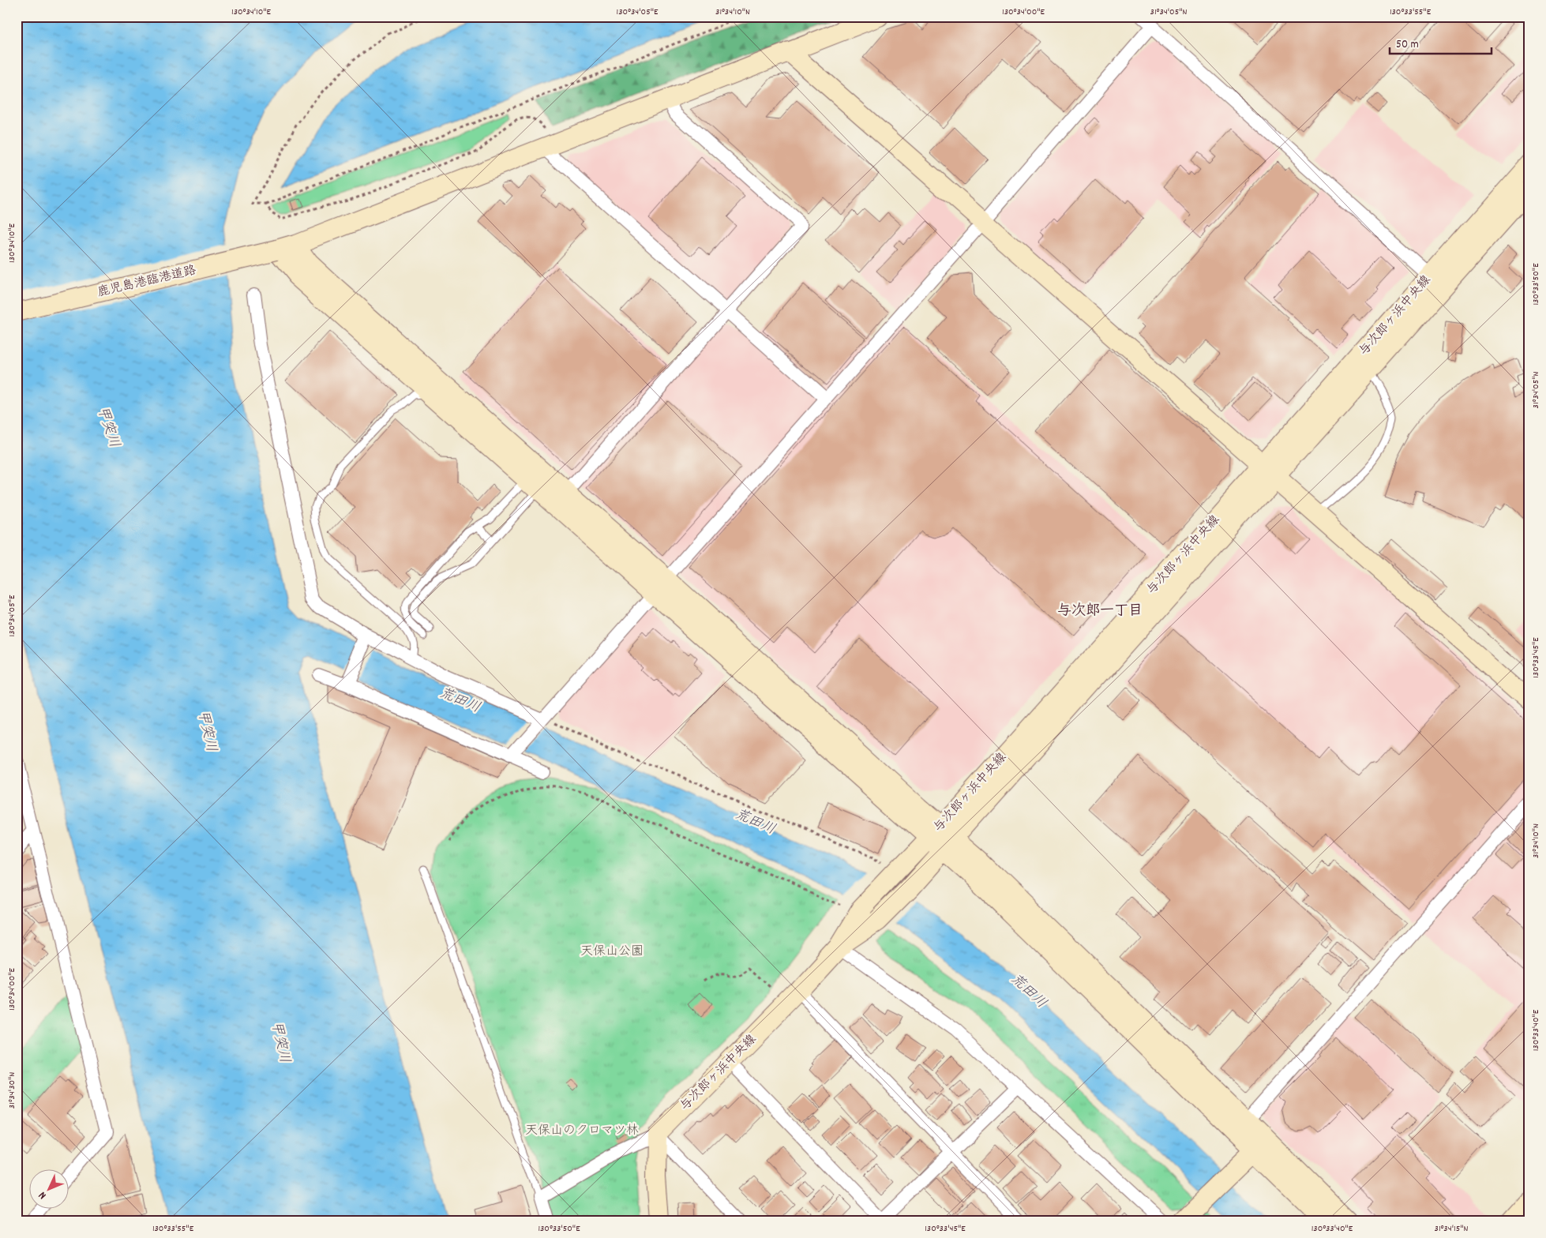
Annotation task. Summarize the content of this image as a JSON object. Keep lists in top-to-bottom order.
{
  "streets": {
    "street": ["鹿児島港臨港道路", "与次郎ヶ浜中央線"]
  },
  "districts": ["与次郎一丁目"],
  "water": ["甲突川", "荒田川"],
  "parks": ["天保山公園", "天保山のクロマツ林"],
  "scale_bar": "50 m",
  "north": "bottom left",
  "coordinates": [
    "130°34'10\"E",
    "130°34'05\"E",
    "31°34'10\"N",
    "130°34'00\"E",
    "31°34'05\"N",
    "130°33'55\"E",
    "130°33'50\"E",
    "130°33'45\"E",
    "130°33'40\"E",
    "31°34'30\"N",
    "31°34'15\"N"
  ]
}
